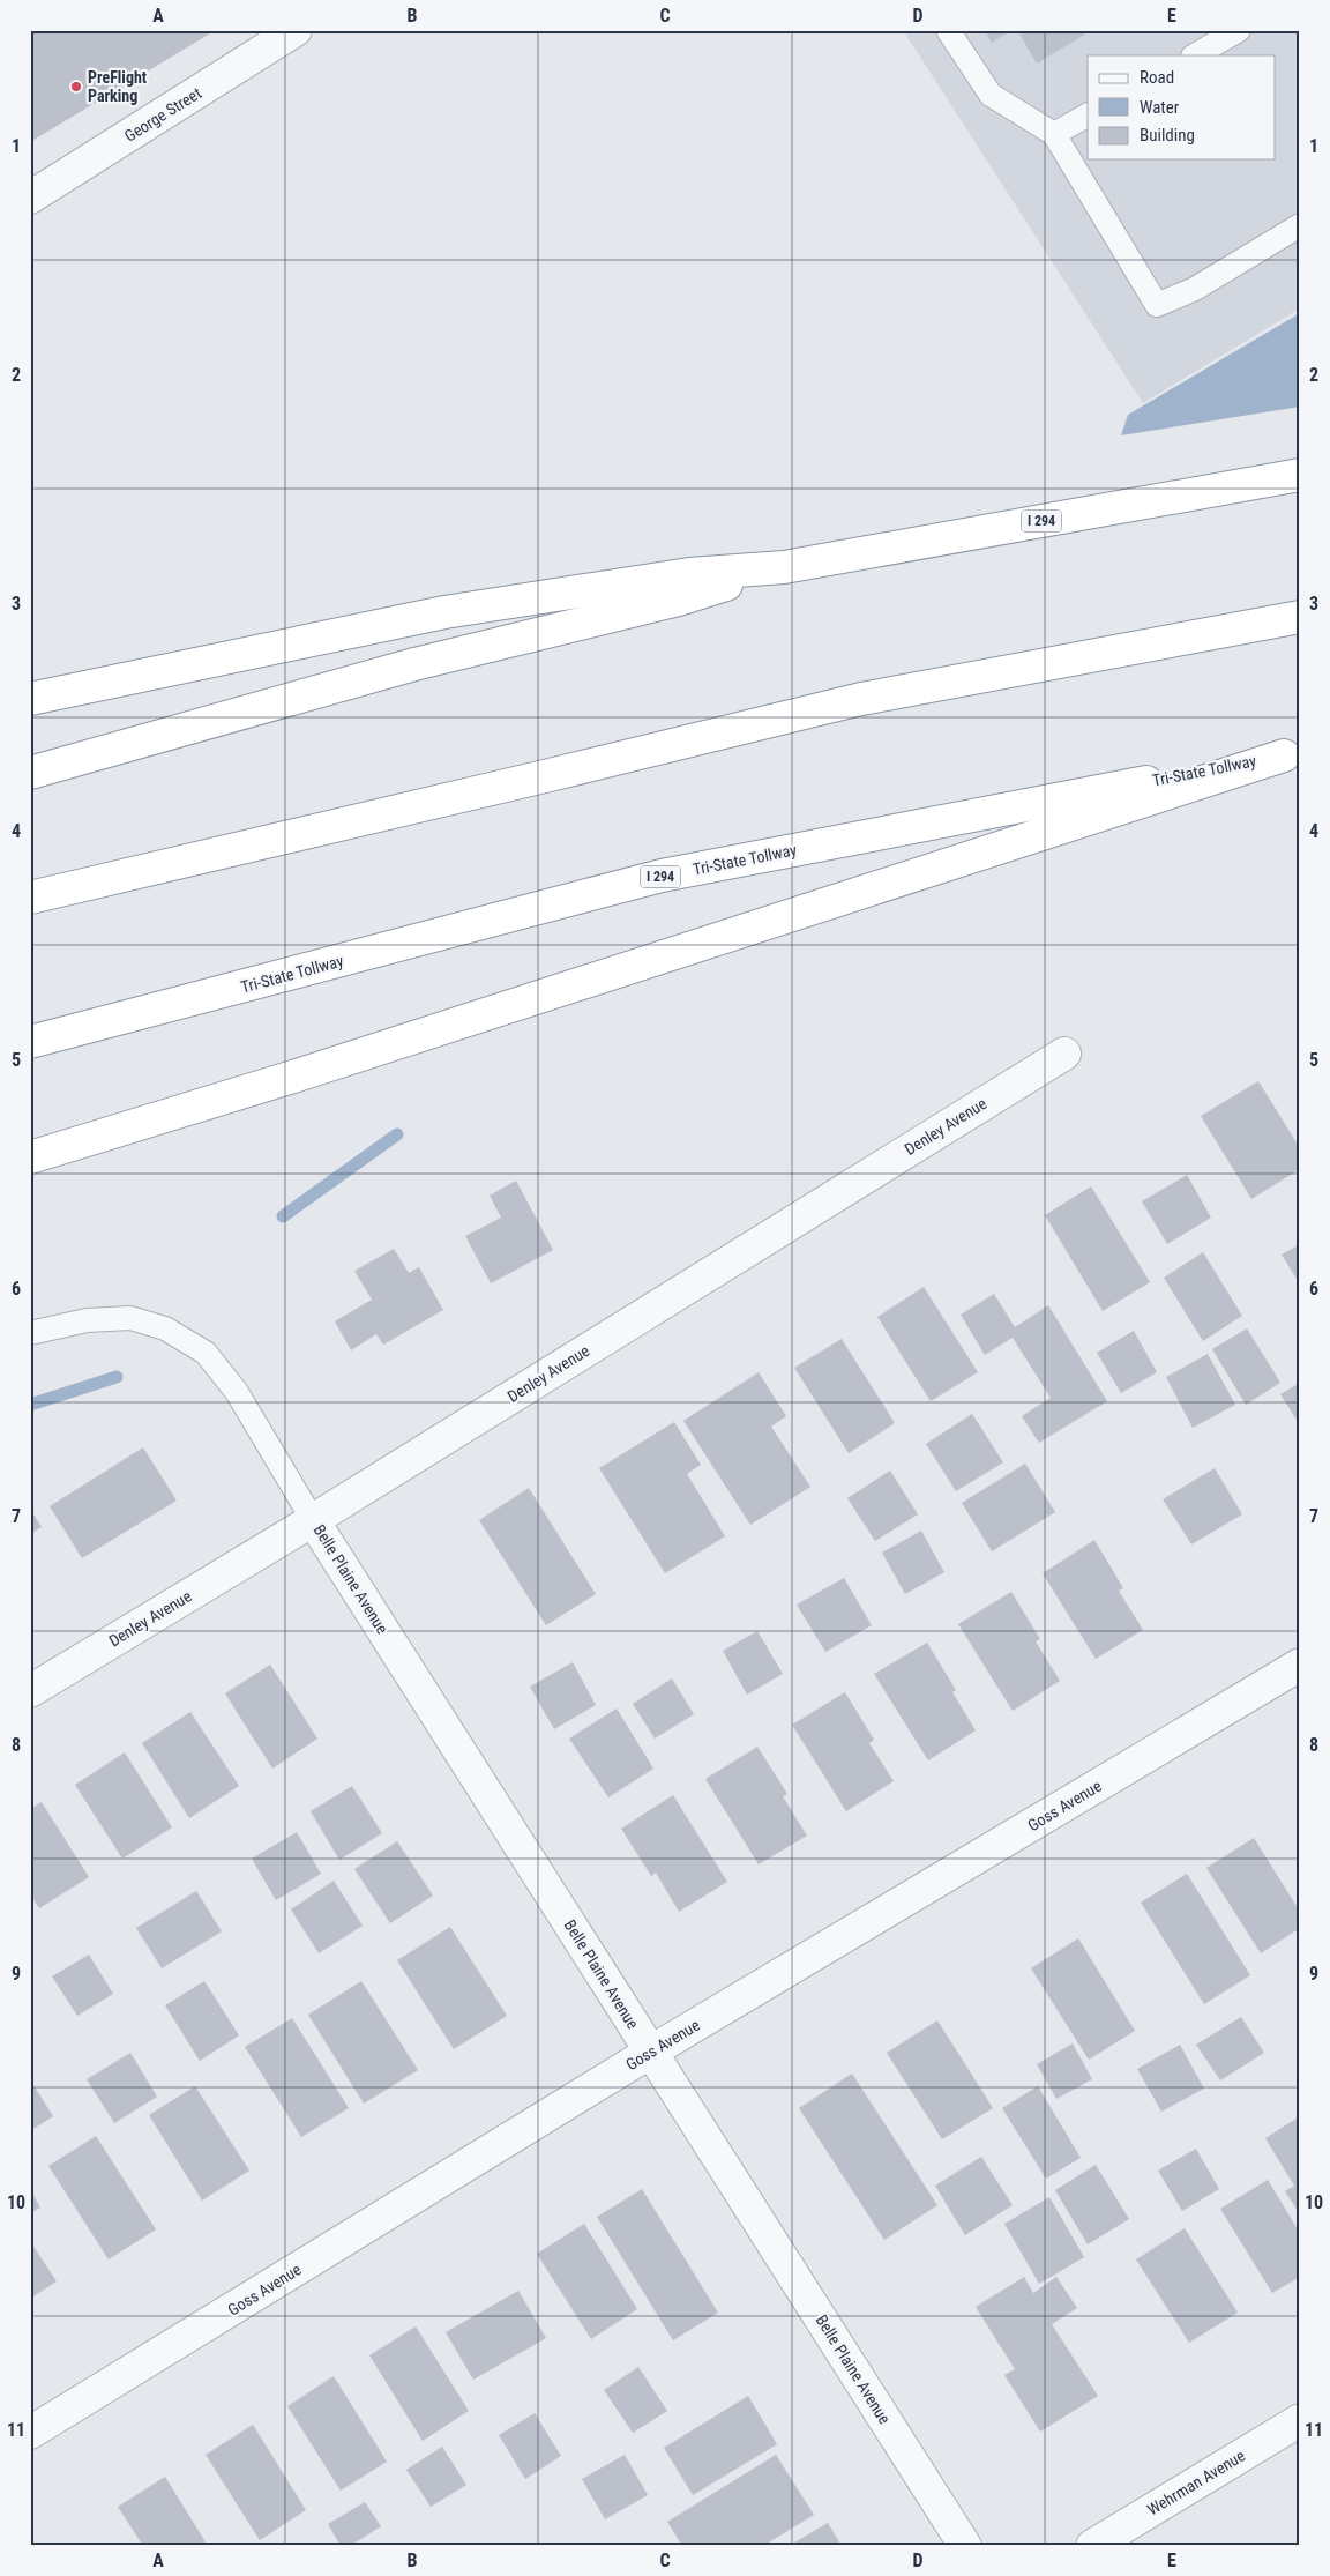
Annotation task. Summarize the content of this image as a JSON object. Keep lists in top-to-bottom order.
{
  "streets": {
    "highway": ["I 294", "Tri-State Tollway"],
    "street": [
      "George Street",
      "Denley Avenue",
      "Belle Plaine Avenue",
      "Goss Avenue",
      "Wehrman Avenue"
    ]
  },
  "crossings": [
    ["Denley Avenue", "Belle Plaine Avenue"],
    ["Belle Plaine Avenue", "Goss Avenue"]
  ],
  "places": ["PreFlight Parking"],
  "legend": ["Road", "Water", "Building"],
  "grid": {
    "columns": [
      "A",
      "B",
      "C",
      "D",
      "E"
    ],
    "rows": [
      "1",
      "2",
      "3",
      "4",
      "5",
      "6",
      "7",
      "8",
      "9",
      "10",
      "11"
    ]
  }
}
